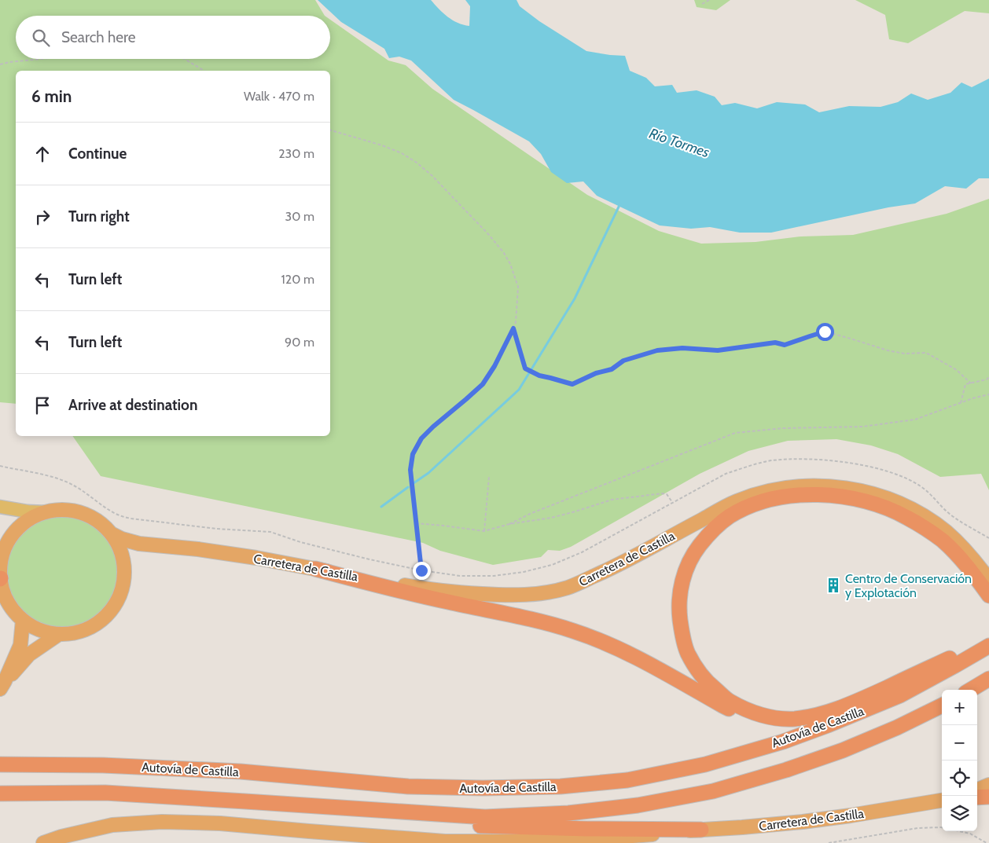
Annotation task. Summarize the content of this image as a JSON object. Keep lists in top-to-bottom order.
{
  "streets": {
    "highway": ["Carretera de Castilla", "Autovía de Castilla"]
  },
  "water": ["Río Tormes"],
  "places": {
    "building": ["Centro de Conservación y Explotación"]
  },
  "page": {
    "search": "Search here",
    "heading": ["6 min", "Walk · 470 m"],
    "list": [
      ["Continue", "230 m"],
      ["Turn right", "30 m"],
      ["Turn left", "120 m"],
      ["Turn left", "90 m"],
      "Arrive at destination"
    ],
    "map_buttons": ["+", "−"]
  }
}
